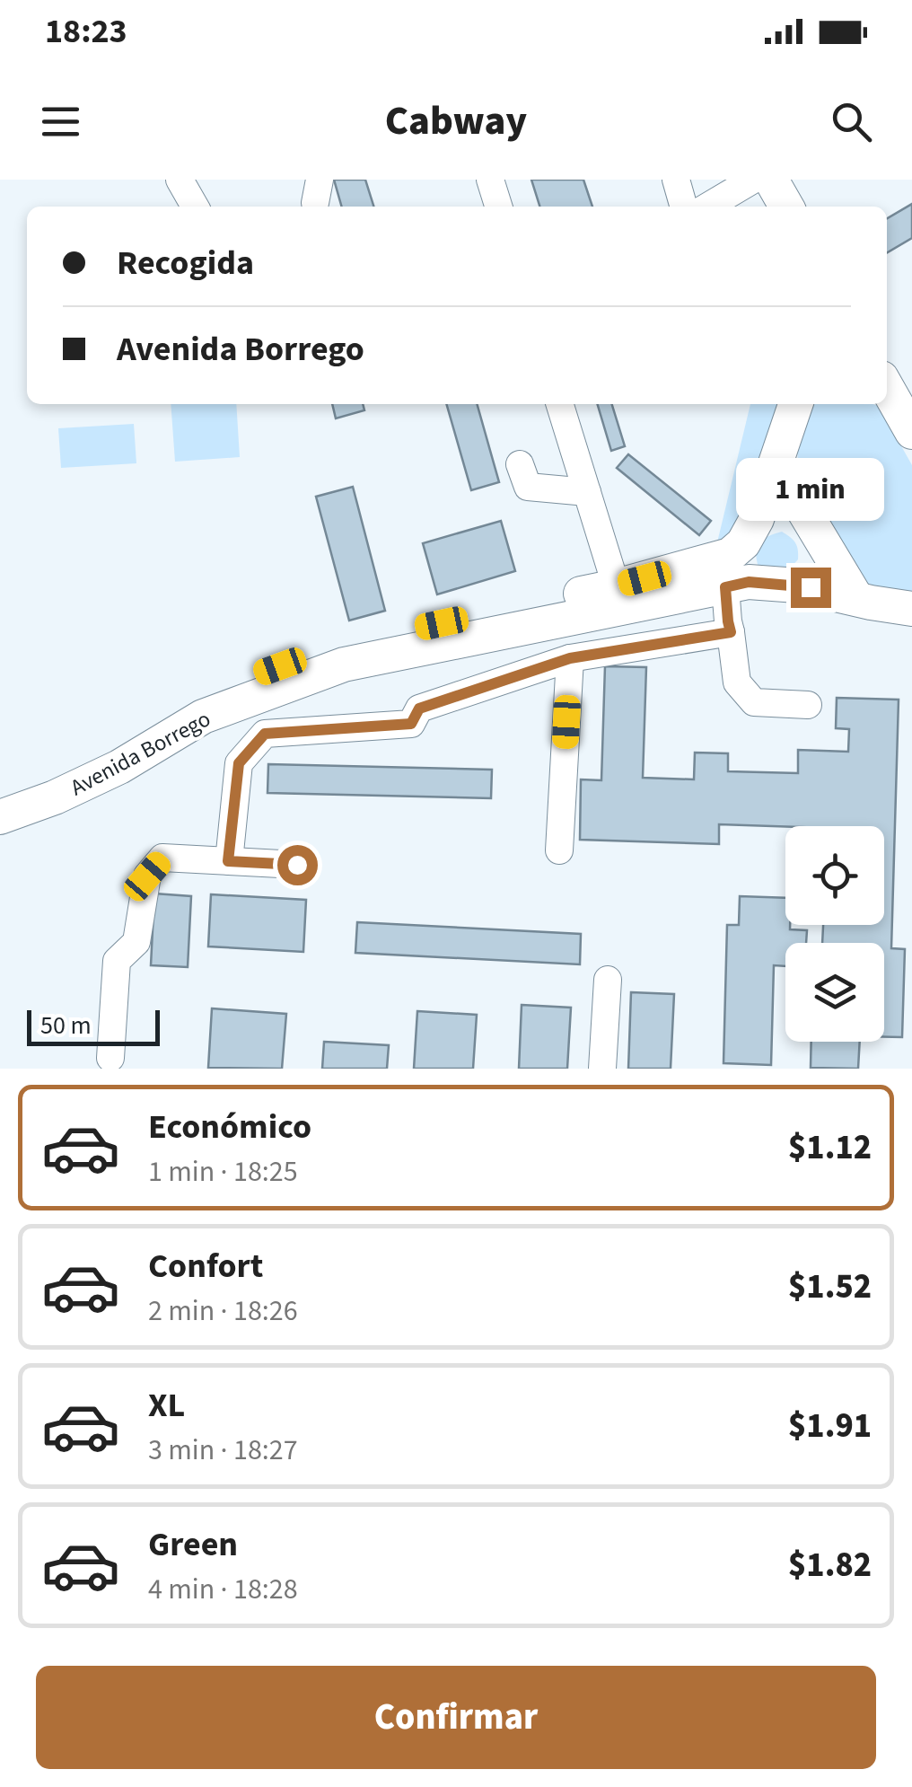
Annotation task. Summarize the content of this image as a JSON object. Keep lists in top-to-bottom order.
{
  "streets": {
    "main road": ["Avenida Borrego"]
  },
  "scale_bar": "50 m",
  "page": {
    "status": "18:23",
    "header": "Cabway",
    "banner": ["Recogida", "Avenida Borrego"],
    "bubble": "1 min",
    "scale": "50 m",
    "list": [
      {
        "name": "Económico",
        "note": "1 min · 18:25",
        "value": "$1.12"
      },
      {
        "name": "Confort",
        "note": "2 min · 18:26",
        "value": "$1.52"
      },
      {
        "name": "XL",
        "note": "3 min · 18:27",
        "value": "$1.91"
      },
      {
        "name": "Green",
        "note": "4 min · 18:28",
        "value": "$1.82"
      }
    ],
    "buttons": "Confirmar"
  }
}
